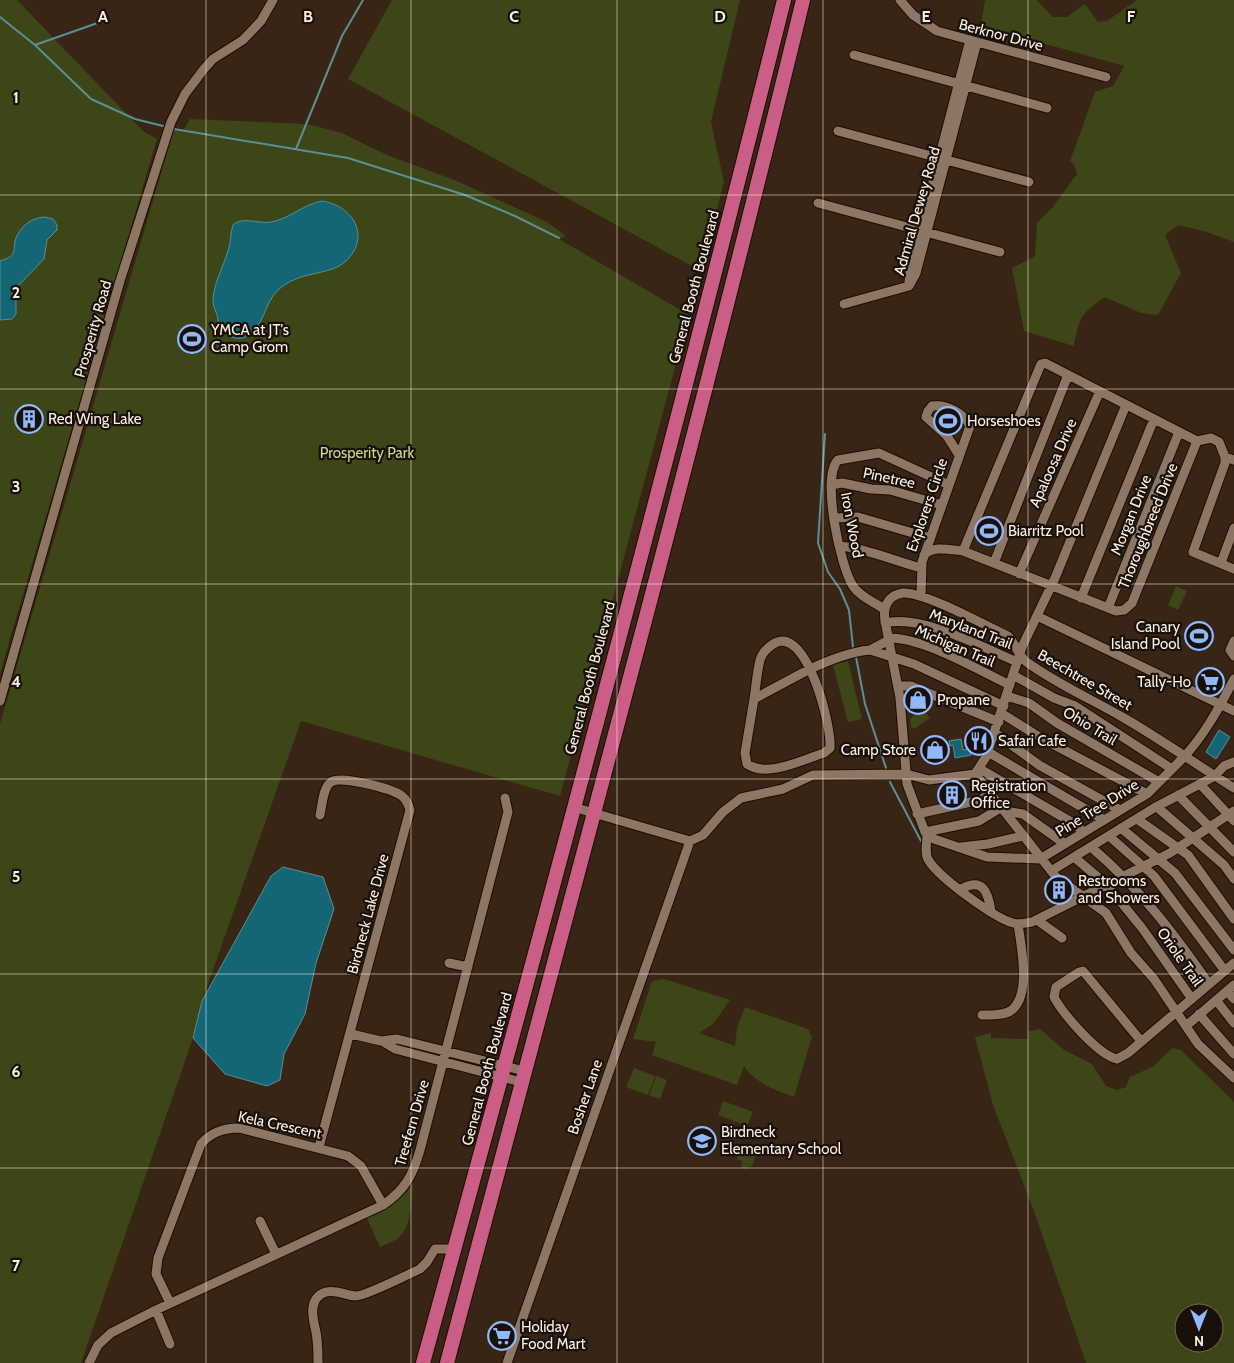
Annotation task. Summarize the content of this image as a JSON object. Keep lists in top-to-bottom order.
{
  "streets": {
    "highway": ["General Booth Boulevard"],
    "street": [
      "Berknor Drive",
      "Admiral Dewey Road",
      "Prosperity Road",
      "Apaloosa Drive",
      "Pinetree",
      "Explorers Circle",
      "Morgan Drive",
      "Iron Wood",
      "Thoroughbreed Drive",
      "Maryland Trail",
      "Michigan Trail",
      "Beechtree Street",
      "Ohio Trail",
      "Pine Tree Drive",
      "Birdneck Lake Drive",
      "Oriole Trail",
      "Bosher Lane",
      "Treefern Drive",
      "Kela Crescent"
    ]
  },
  "crossings": [
    ["Berknor Drive", "Admiral Dewey Road"],
    ["Apaloosa Drive", "Thoroughbreed Drive"],
    ["Pinetree", "Explorers Circle"],
    ["Pinetree", "Iron Wood"],
    ["Explorers Circle", "Iron Wood"],
    ["Explorers Circle", "Thoroughbreed Drive"],
    ["Explorers Circle", "Beechtree Street"],
    ["Morgan Drive", "Thoroughbreed Drive"],
    ["Iron Wood", "Beechtree Street"],
    ["Maryland Trail", "Beechtree Street"],
    ["Beechtree Street", "Pine Tree Drive"],
    ["Ohio Trail", "Pine Tree Drive"],
    ["Birdneck Lake Drive", "Kela Crescent"],
    ["Treefern Drive", "Kela Crescent"]
  ],
  "parks": ["Prosperity Park"],
  "places": {
    "sports": [
      "YMCA at JT's Camp Grom",
      "Horseshoes",
      "Biarritz Pool",
      "Canary Island Pool"
    ],
    "building": ["Red Wing Lake", "Registration Office", "Restrooms and Showers"],
    "supermarket": ["Tally-Ho", "Holiday Food Mart"],
    "shop": ["Propane", "Camp Store"],
    "restaurant": ["Safari Cafe"],
    "school or university": ["Birdneck Elementary School"]
  },
  "north": "bottom",
  "grid": {
    "columns": [
      "A",
      "B",
      "C",
      "D",
      "E",
      "F"
    ],
    "rows": [
      "1",
      "2",
      "3",
      "4",
      "5",
      "6",
      "7"
    ]
  }
}
